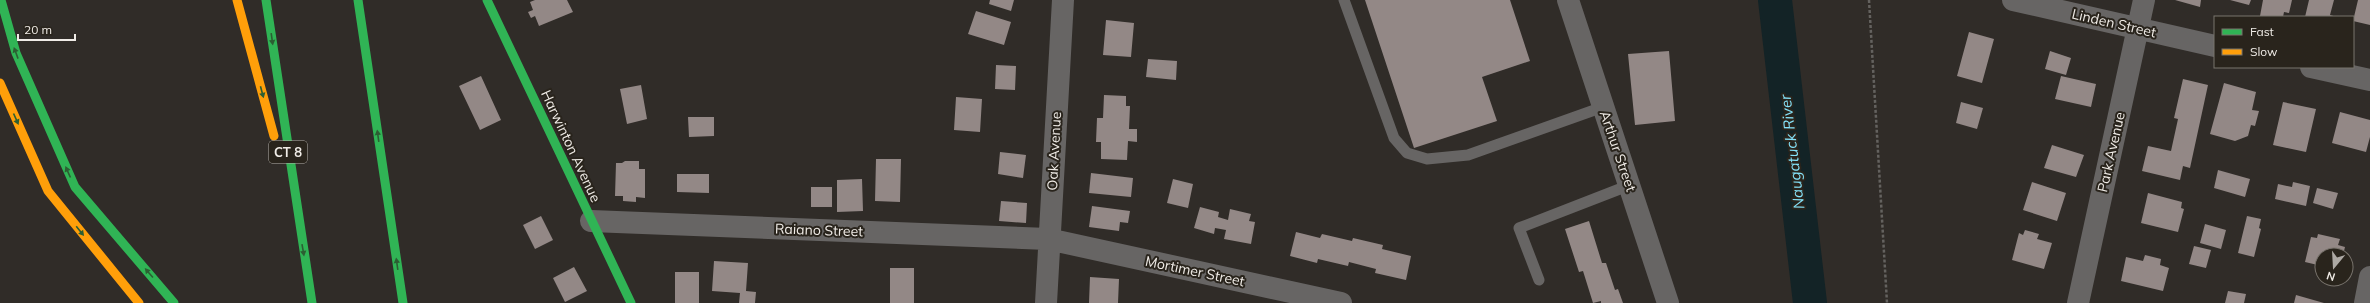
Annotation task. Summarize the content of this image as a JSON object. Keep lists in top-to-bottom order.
{
  "streets": {
    "main road": ["Harwinton Avenue", "CT 8"],
    "street": [
      "Linden Street",
      "Oak Avenue",
      "Arthur Street",
      "Park Avenue",
      "Raiano Street",
      "Mortimer Street"
    ]
  },
  "crossings": [
    ["Linden Street", "Park Avenue"],
    ["Harwinton Avenue", "Raiano Street"],
    ["Oak Avenue", "Raiano Street"],
    ["Oak Avenue", "Mortimer Street"],
    ["Raiano Street", "Mortimer Street"]
  ],
  "water": ["Naugatuck River"],
  "legend": ["Fast", "Slow"],
  "scale_bar": "20 m",
  "north": "bottom"
}
